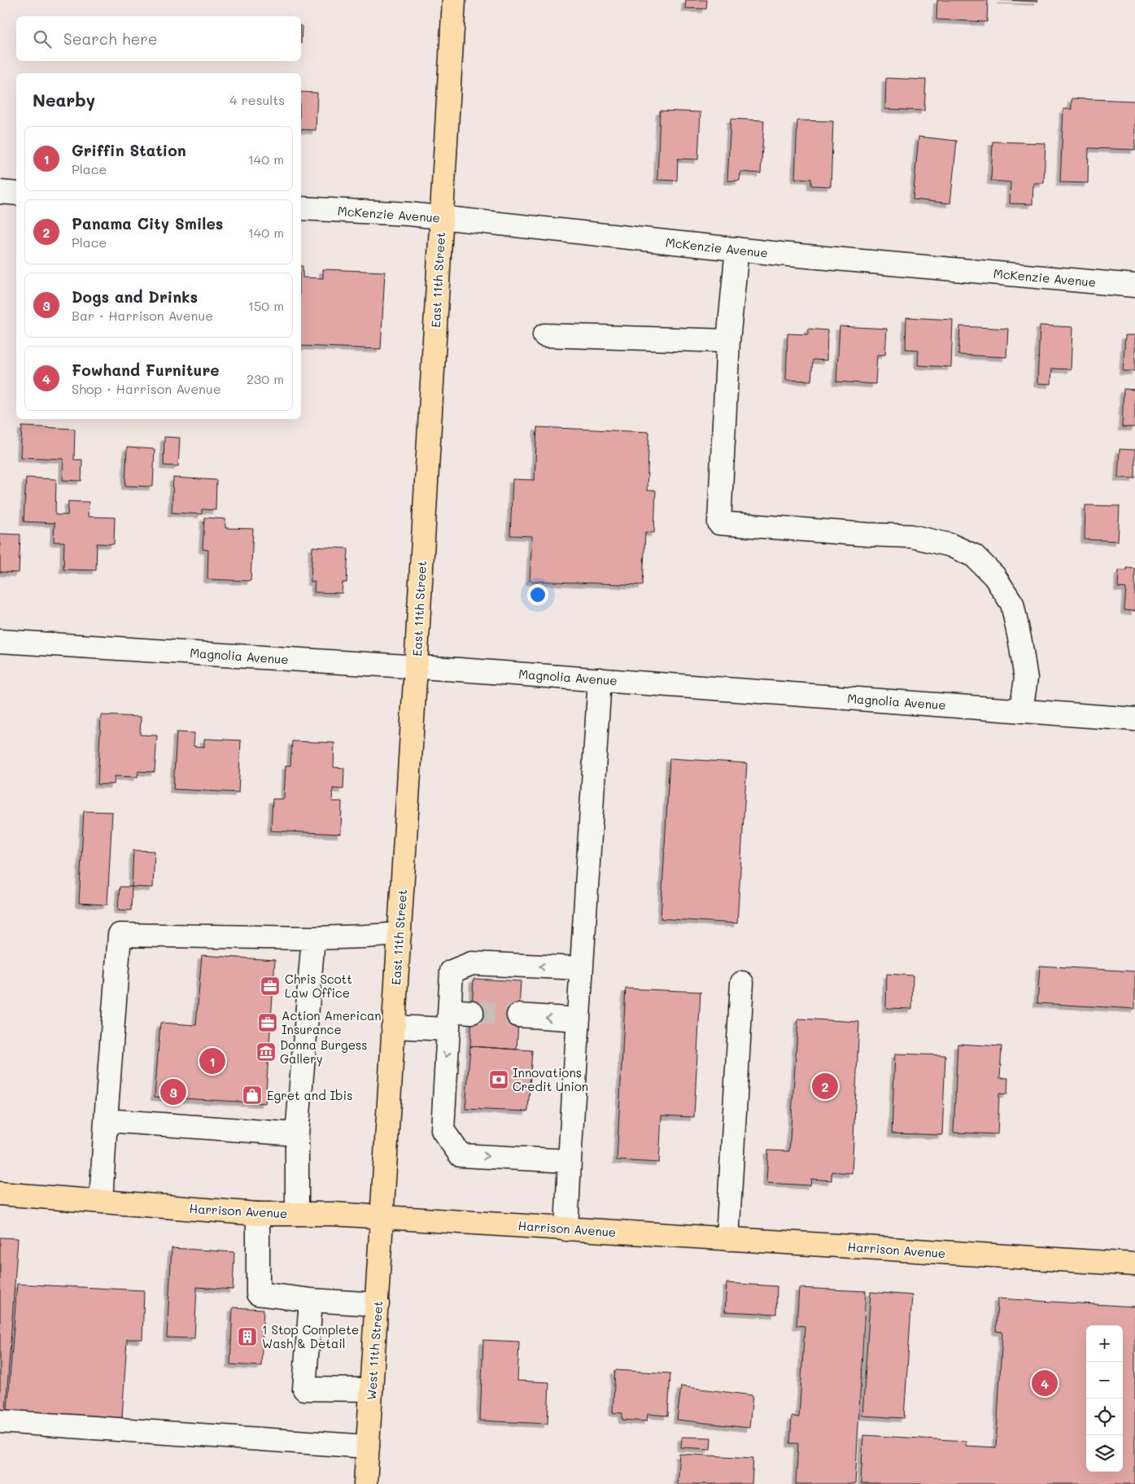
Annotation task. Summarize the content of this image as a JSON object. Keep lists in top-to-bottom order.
{
  "streets": {
    "main road": ["East 11th Street", "Harrison Avenue", "West 11th Street"],
    "street": ["McKenzie Avenue", "Magnolia Avenue"]
  },
  "crossings": [
    ["McKenzie Avenue", "East 11th Street"],
    ["East 11th Street", "Magnolia Avenue"],
    ["East 11th Street", "Harrison Avenue"],
    ["East 11th Street", "West 11th Street"],
    ["Harrison Avenue", "West 11th Street"]
  ],
  "places": {
    "office": ["Chris Scott Law Office", "Action American Insurance"],
    "museum": ["Donna Burgess Gallery"],
    "bank": ["Innovations Credit Union"],
    "shop": ["Egret and Ibis"],
    "building": ["1 Stop Complete Wash & Detail"]
  },
  "page": {
    "search": "Search here",
    "heading": ["Nearby", "4 results"],
    "list": [
      {
        "mark": "1",
        "name": "Griffin Station",
        "note": "Place",
        "value": "140 m"
      },
      {
        "mark": "2",
        "name": "Panama City Smiles",
        "note": "Place",
        "value": "140 m"
      },
      {
        "mark": "3",
        "name": "Dogs and Drinks",
        "note": "Bar · Harrison Avenue",
        "value": "150 m"
      },
      {
        "mark": "4",
        "name": "Fowhand Furniture",
        "note": "Shop · Harrison Avenue",
        "value": "230 m"
      }
    ],
    "pins": [
      "1",
      "2",
      "3",
      "4"
    ],
    "map_buttons": ["+", "−"]
  }
}
